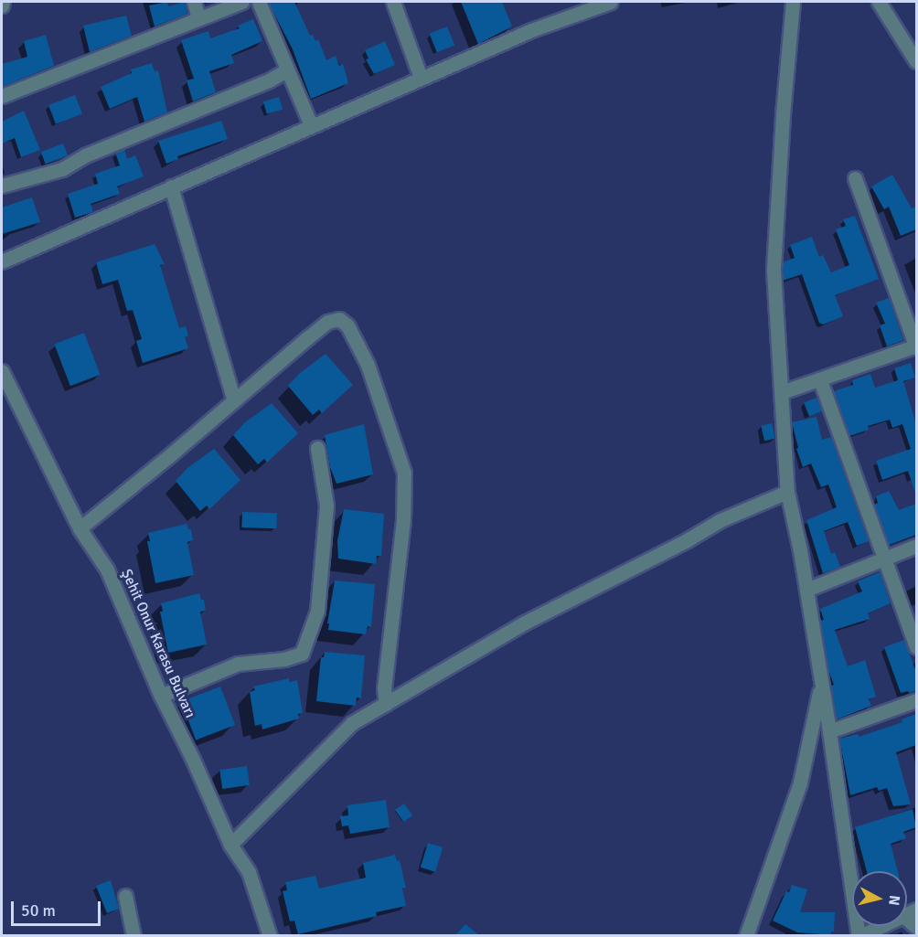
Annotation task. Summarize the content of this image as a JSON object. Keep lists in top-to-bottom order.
{
  "streets": {
    "street": ["Şehit Onur Karasu Bulvarı"]
  },
  "scale_bar": "50 m",
  "north": "right"
}
